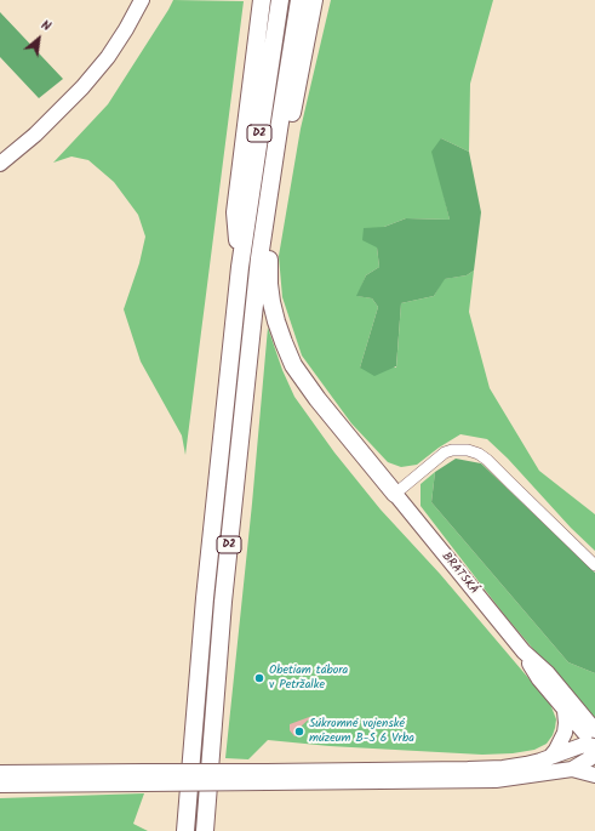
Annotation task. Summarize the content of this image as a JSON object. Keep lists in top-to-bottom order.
{
  "streets": {
    "highway": ["D2"],
    "main road": ["BRATSKÁ"]
  },
  "places": ["Obetiam tábora v Petržalke", "Súkromné vojenské múzeum B-S 6 Vrba"],
  "north": "top right"
}
